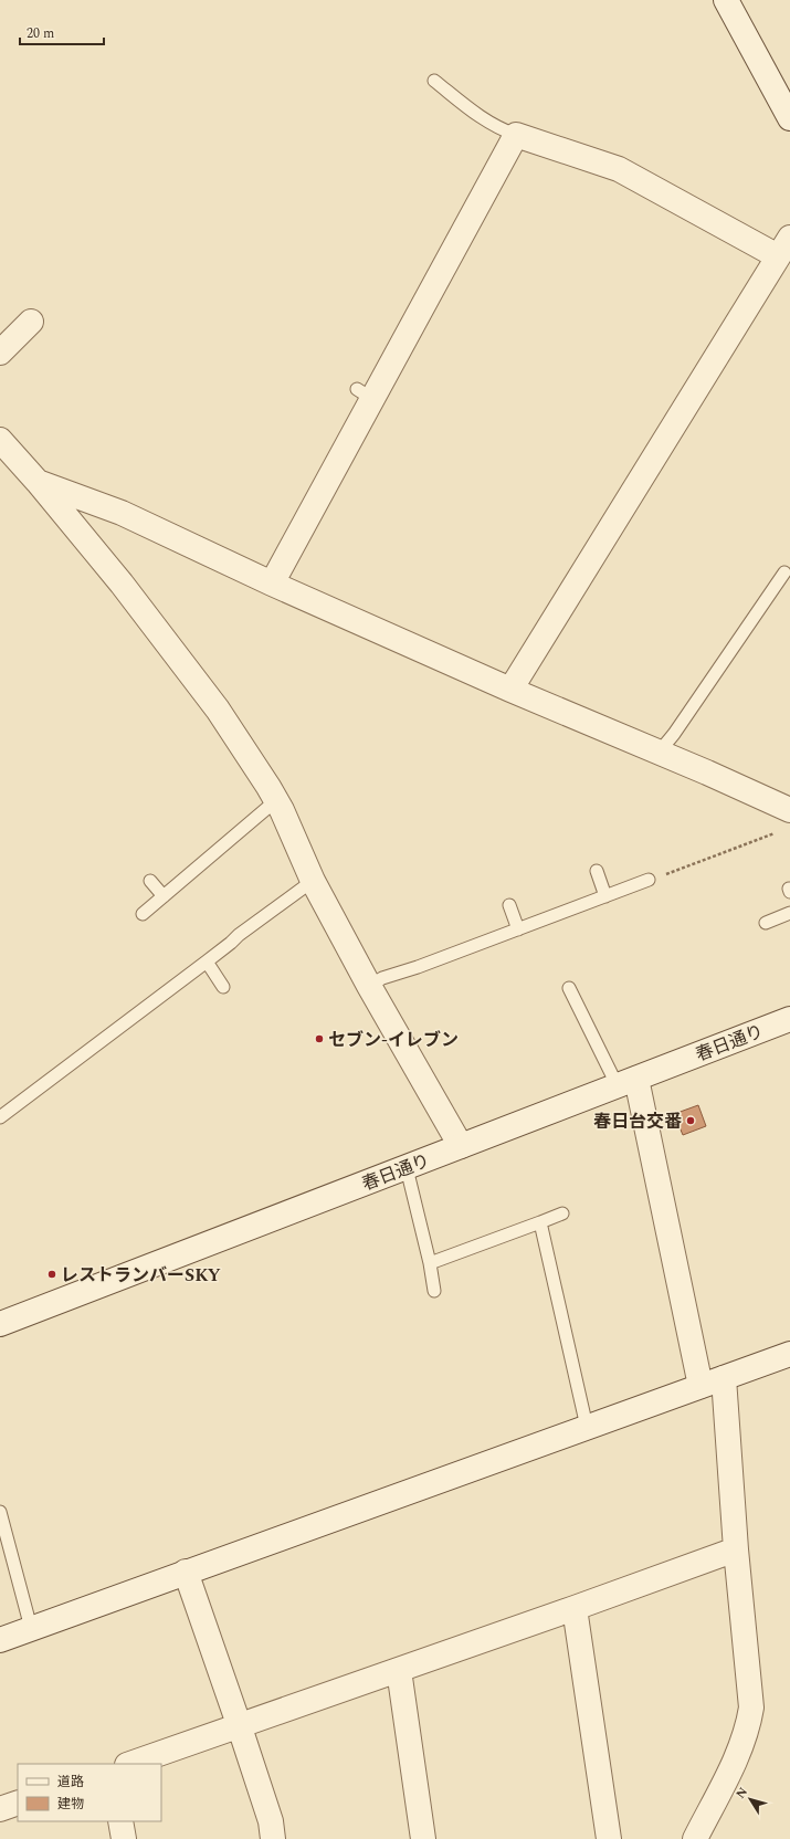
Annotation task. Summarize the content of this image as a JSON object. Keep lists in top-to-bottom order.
{
  "streets": {
    "street": ["春日通り"]
  },
  "places": ["セブン-イレブン", "春日台交番", "レストランバーSKY"],
  "legend": ["道路", "建物"],
  "scale_bar": "20 m",
  "north": "top left"
}
